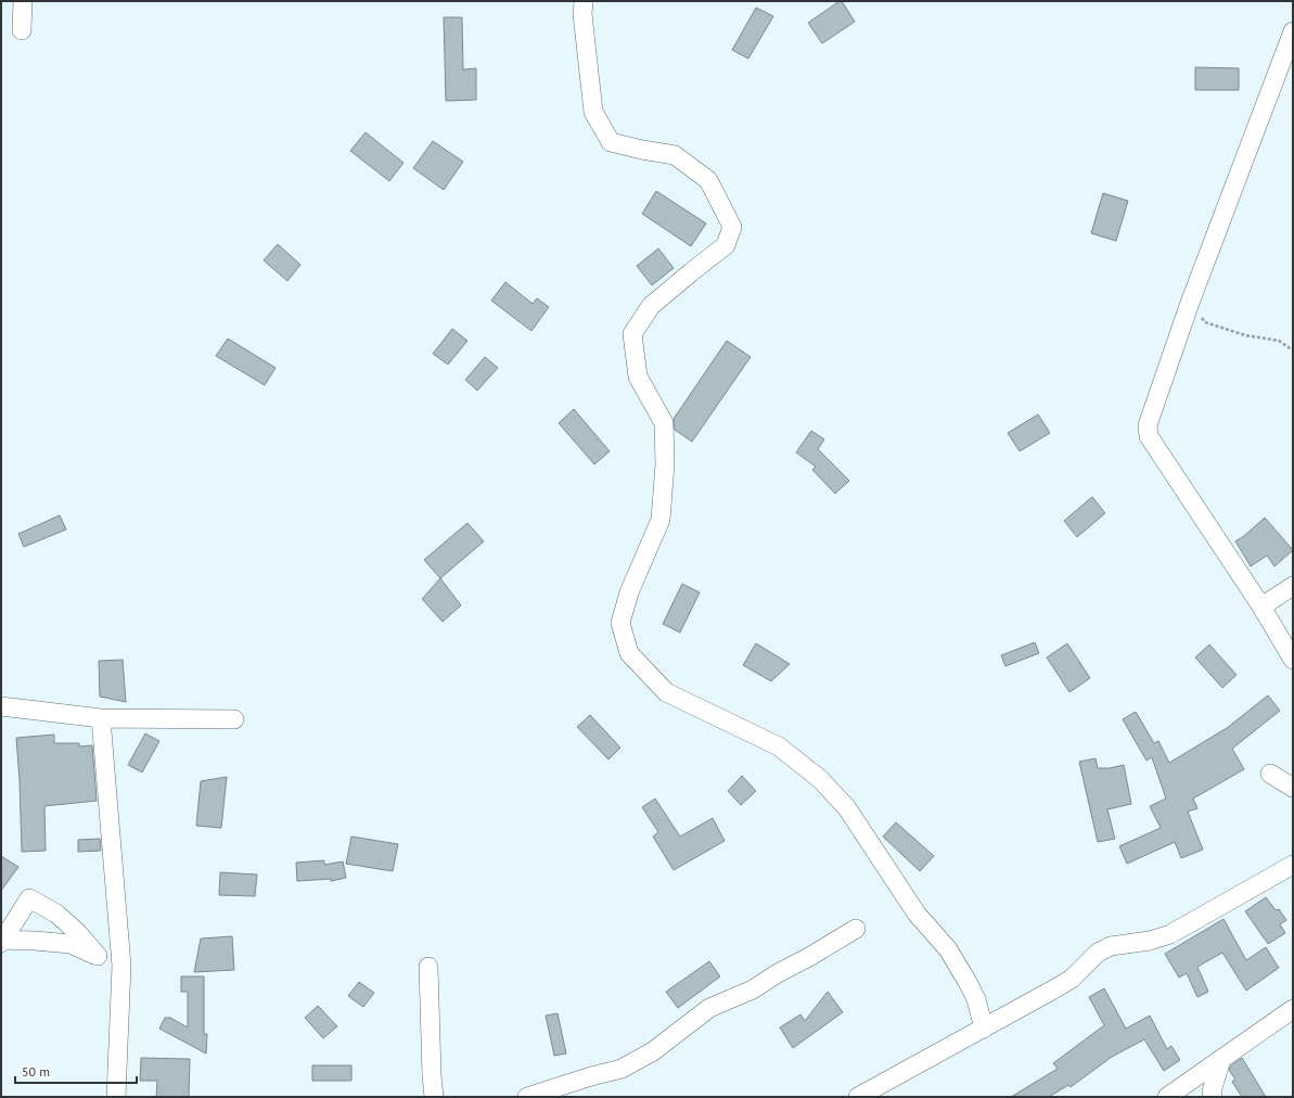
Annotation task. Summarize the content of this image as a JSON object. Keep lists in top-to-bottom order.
{
  "scale_bar": "50 m"
}
